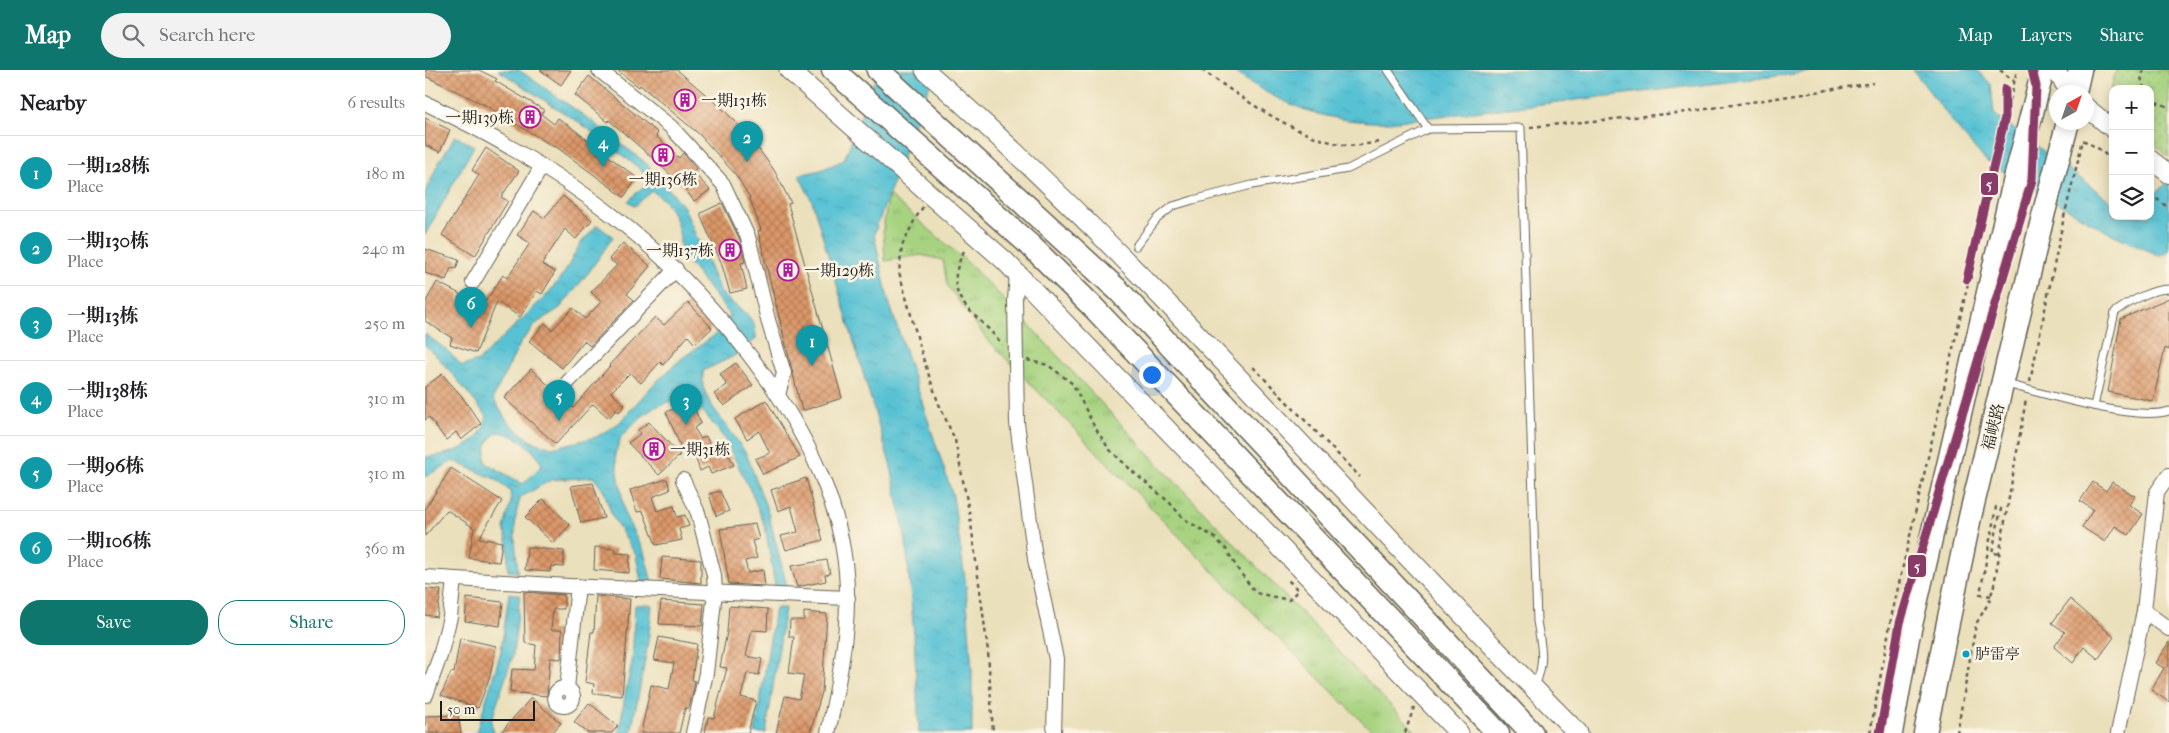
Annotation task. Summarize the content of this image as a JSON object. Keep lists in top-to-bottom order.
{
  "streets": {
    "highway": ["福峡路"]
  },
  "places": {
    "building": [
      "一期131栋",
      "一期139栋",
      "一期136栋",
      "一期137栋",
      "一期129栋",
      "一期31栋"
    ],
    "other": ["胪雷亭"]
  },
  "lines": ["transit line 5"],
  "scale_bar": "50 m",
  "north": "top right",
  "page": {
    "header": "Map",
    "search": "Search here",
    "nav": ["Map", "Layers", "Share"],
    "heading": ["Nearby", "6 results"],
    "map_buttons": ["+", "−"],
    "pins": [
      "2",
      "4",
      "6",
      "1",
      "5",
      "3"
    ],
    "list": [
      {
        "mark": "1",
        "name": "一期128栋",
        "note": "Place",
        "value": "180 m"
      },
      {
        "mark": "2",
        "name": "一期130栋",
        "note": "Place",
        "value": "240 m"
      },
      {
        "mark": "3",
        "name": "一期13栋",
        "note": "Place",
        "value": "250 m"
      },
      {
        "mark": "4",
        "name": "一期138栋",
        "note": "Place",
        "value": "310 m"
      },
      {
        "mark": "5",
        "name": "一期96栋",
        "note": "Place",
        "value": "310 m"
      },
      {
        "mark": "6",
        "name": "一期106栋",
        "note": "Place",
        "value": "360 m"
      }
    ],
    "buttons": ["Save", "Share"],
    "scale": "50 m"
  }
}
